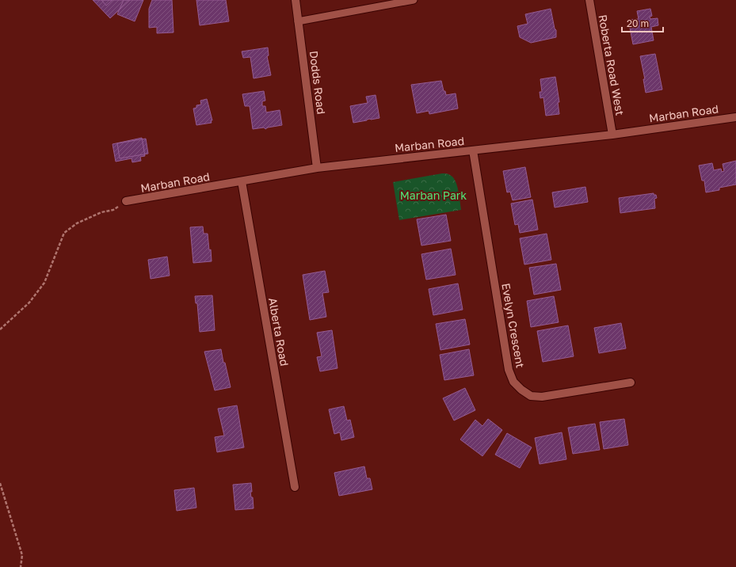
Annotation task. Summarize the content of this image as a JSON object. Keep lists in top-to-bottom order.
{
  "streets": {
    "street": [
      "Roberta Road West",
      "Dodds Road",
      "Marban Road",
      "Evelyn Crescent",
      "Alberta Road"
    ]
  },
  "crossings": [
    ["Roberta Road West", "Marban Road"],
    ["Dodds Road", "Marban Road"],
    ["Marban Road", "Evelyn Crescent"],
    ["Marban Road", "Alberta Road"]
  ],
  "parks": ["Marban Park"],
  "scale_bar": "20 m"
}
